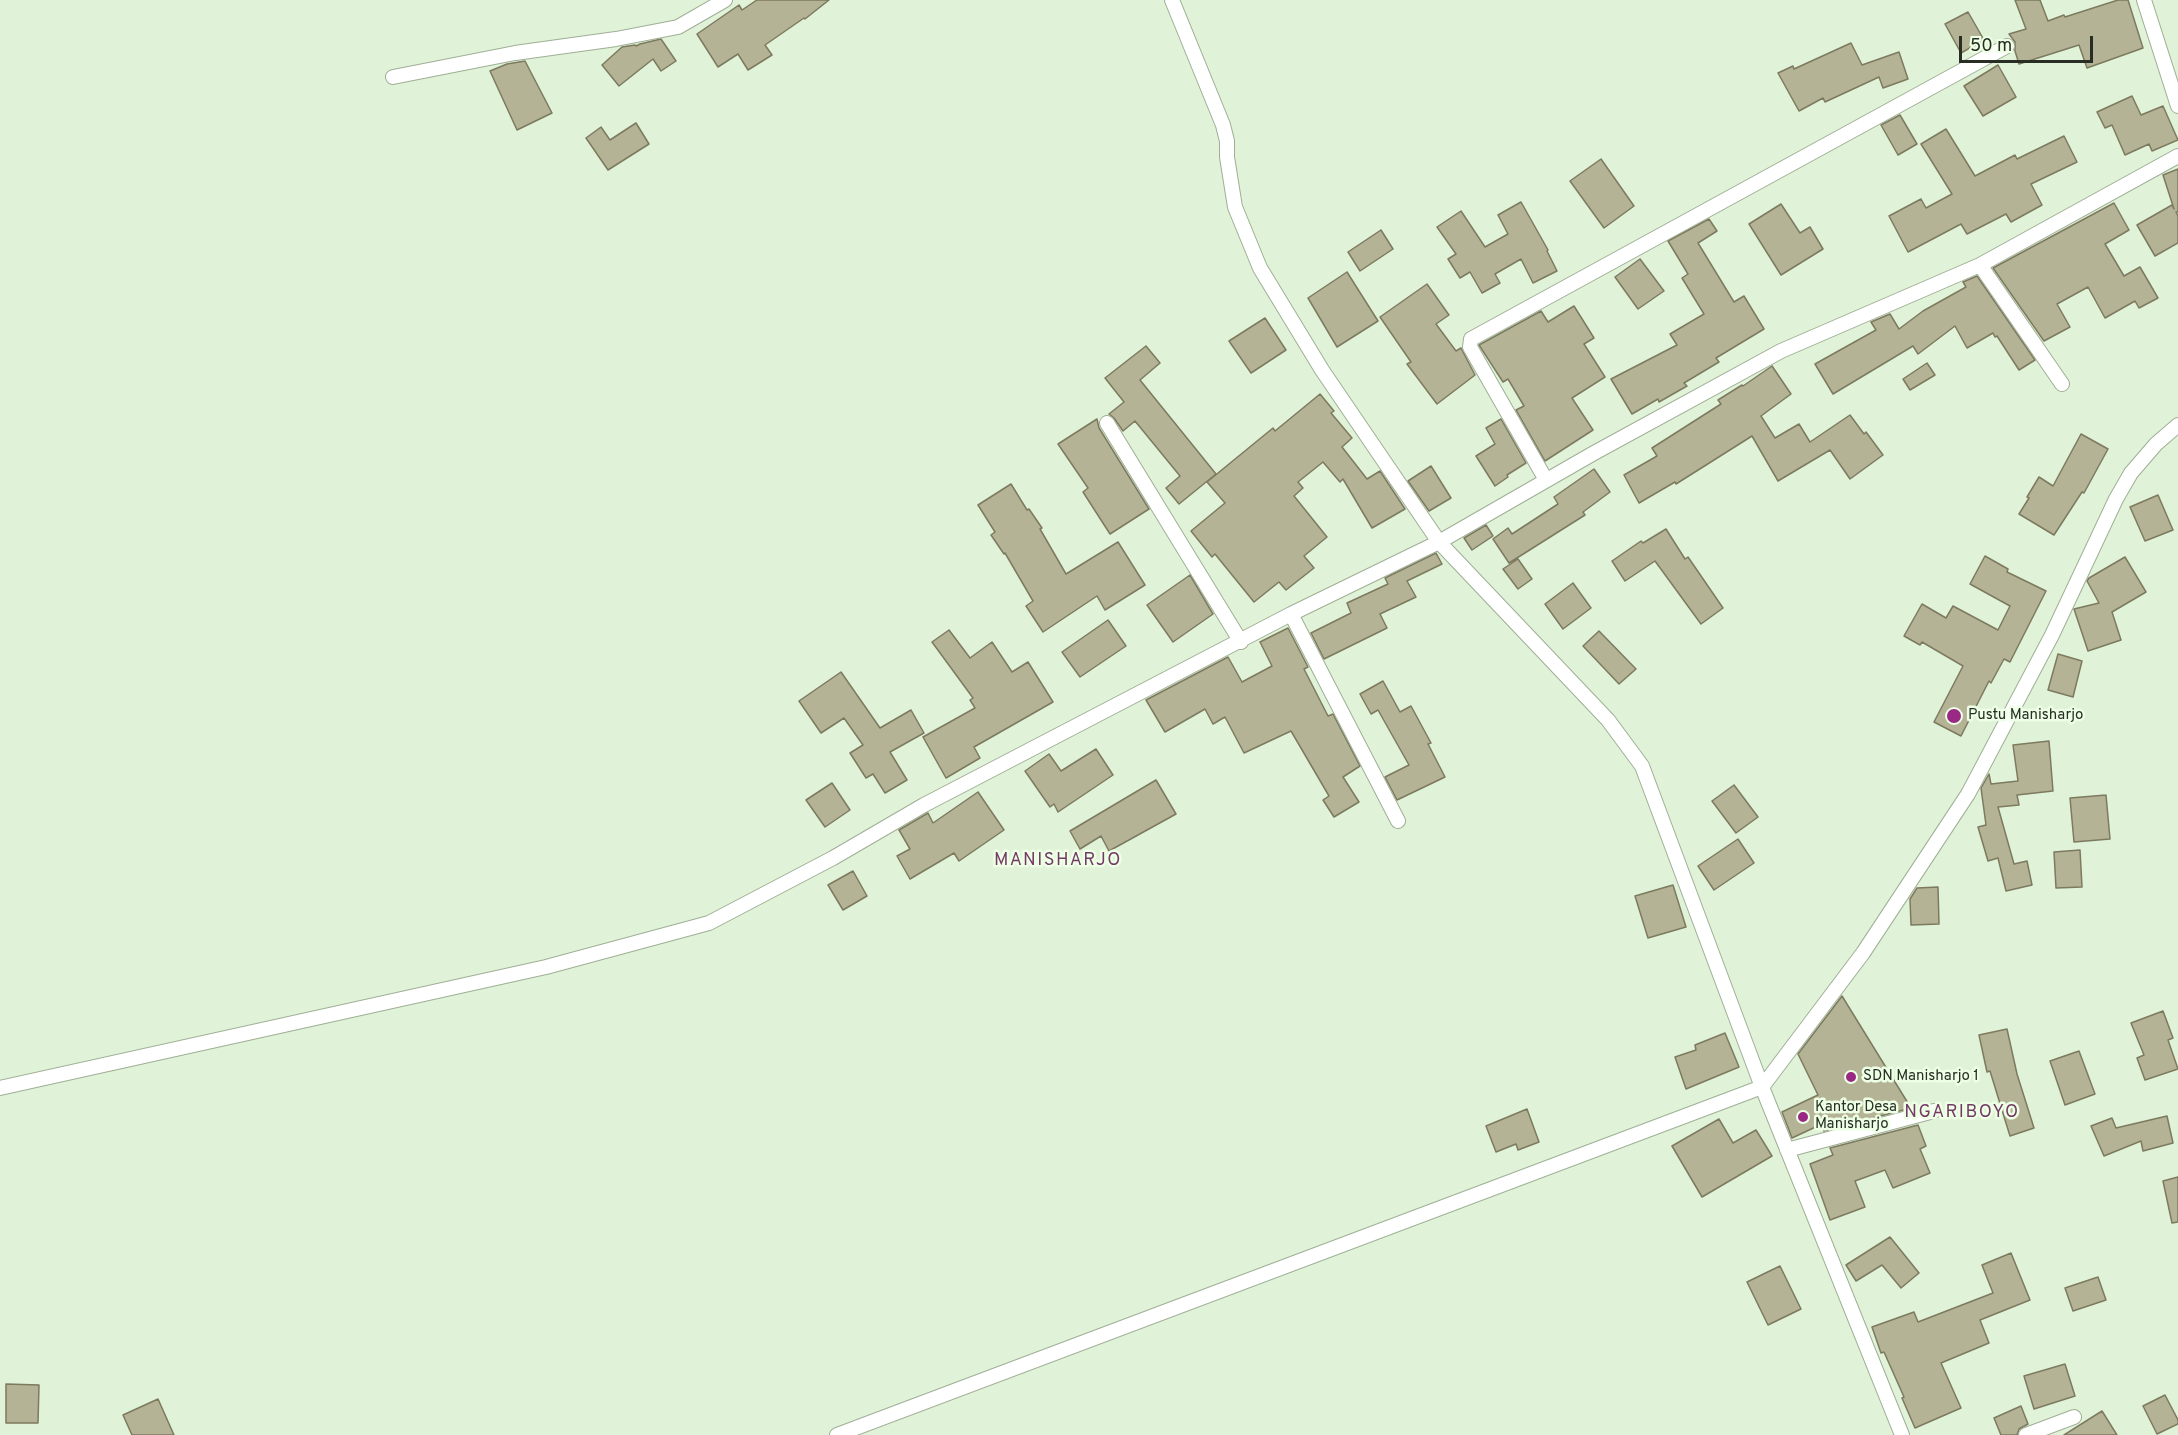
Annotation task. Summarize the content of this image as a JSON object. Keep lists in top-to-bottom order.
{
  "districts": ["MANISHARJO", "NGARIBOYO"],
  "places": ["Pustu Manisharjo", "SDN Manisharjo 1", "Kantor Desa Manisharjo"],
  "scale_bar": "50 m"
}
